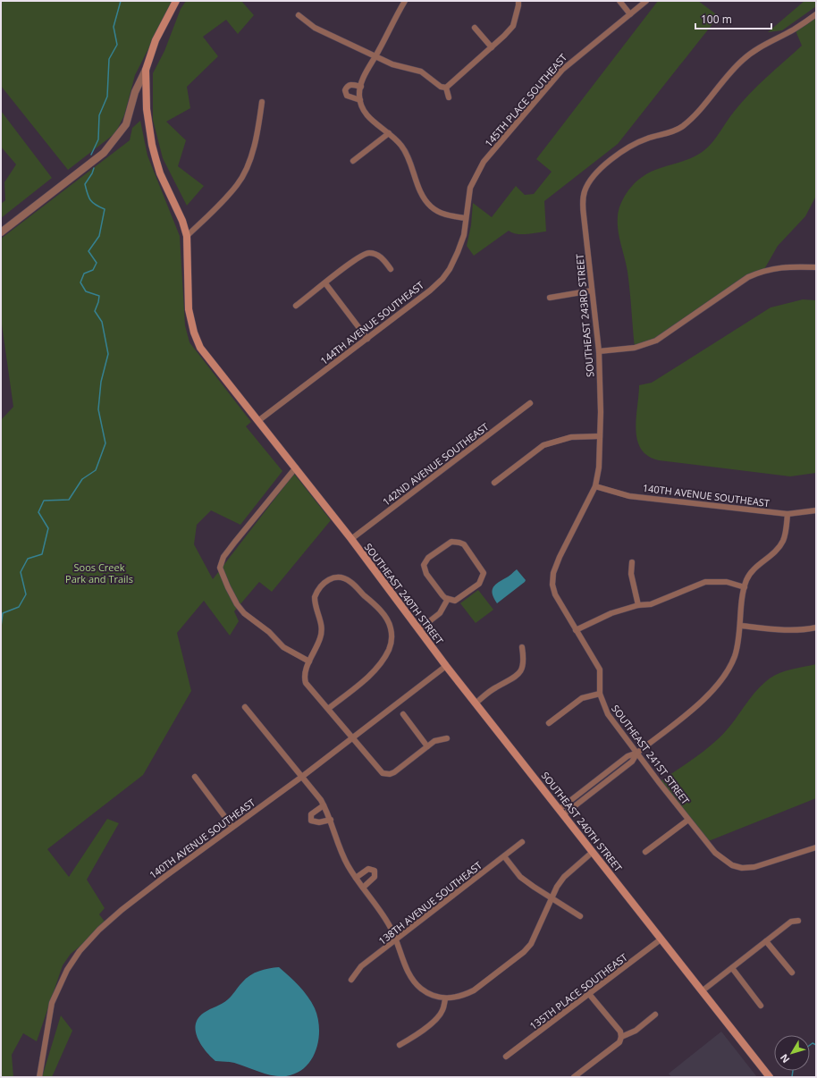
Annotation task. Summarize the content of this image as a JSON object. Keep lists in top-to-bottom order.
{
  "streets": {
    "main road": ["SOUTHEAST 240TH STREET"],
    "street": [
      "145TH PLACE SOUTHEAST",
      "SOUTHEAST 243RD STREET",
      "144TH AVENUE SOUTHEAST",
      "142ND AVENUE SOUTHEAST",
      "140TH AVENUE SOUTHEAST",
      "SOUTHEAST 241ST STREET",
      "138TH AVENUE SOUTHEAST",
      "135TH PLACE SOUTHEAST"
    ]
  },
  "crossings": [
    ["145TH PLACE SOUTHEAST", "144TH AVENUE SOUTHEAST"],
    ["SOUTHEAST 243RD STREET", "140TH AVENUE SOUTHEAST"],
    ["SOUTHEAST 243RD STREET", "SOUTHEAST 241ST STREET"],
    ["144TH AVENUE SOUTHEAST", "SOUTHEAST 240TH STREET"],
    ["142ND AVENUE SOUTHEAST", "SOUTHEAST 240TH STREET"],
    ["140TH AVENUE SOUTHEAST", "SOUTHEAST 240TH STREET"],
    ["140TH AVENUE SOUTHEAST", "SOUTHEAST 241ST STREET"],
    ["SOUTHEAST 240TH STREET", "135TH PLACE SOUTHEAST"]
  ],
  "parks": ["Soos Creek Park and Trails"],
  "scale_bar": "100 m",
  "north": "bottom left"
}
